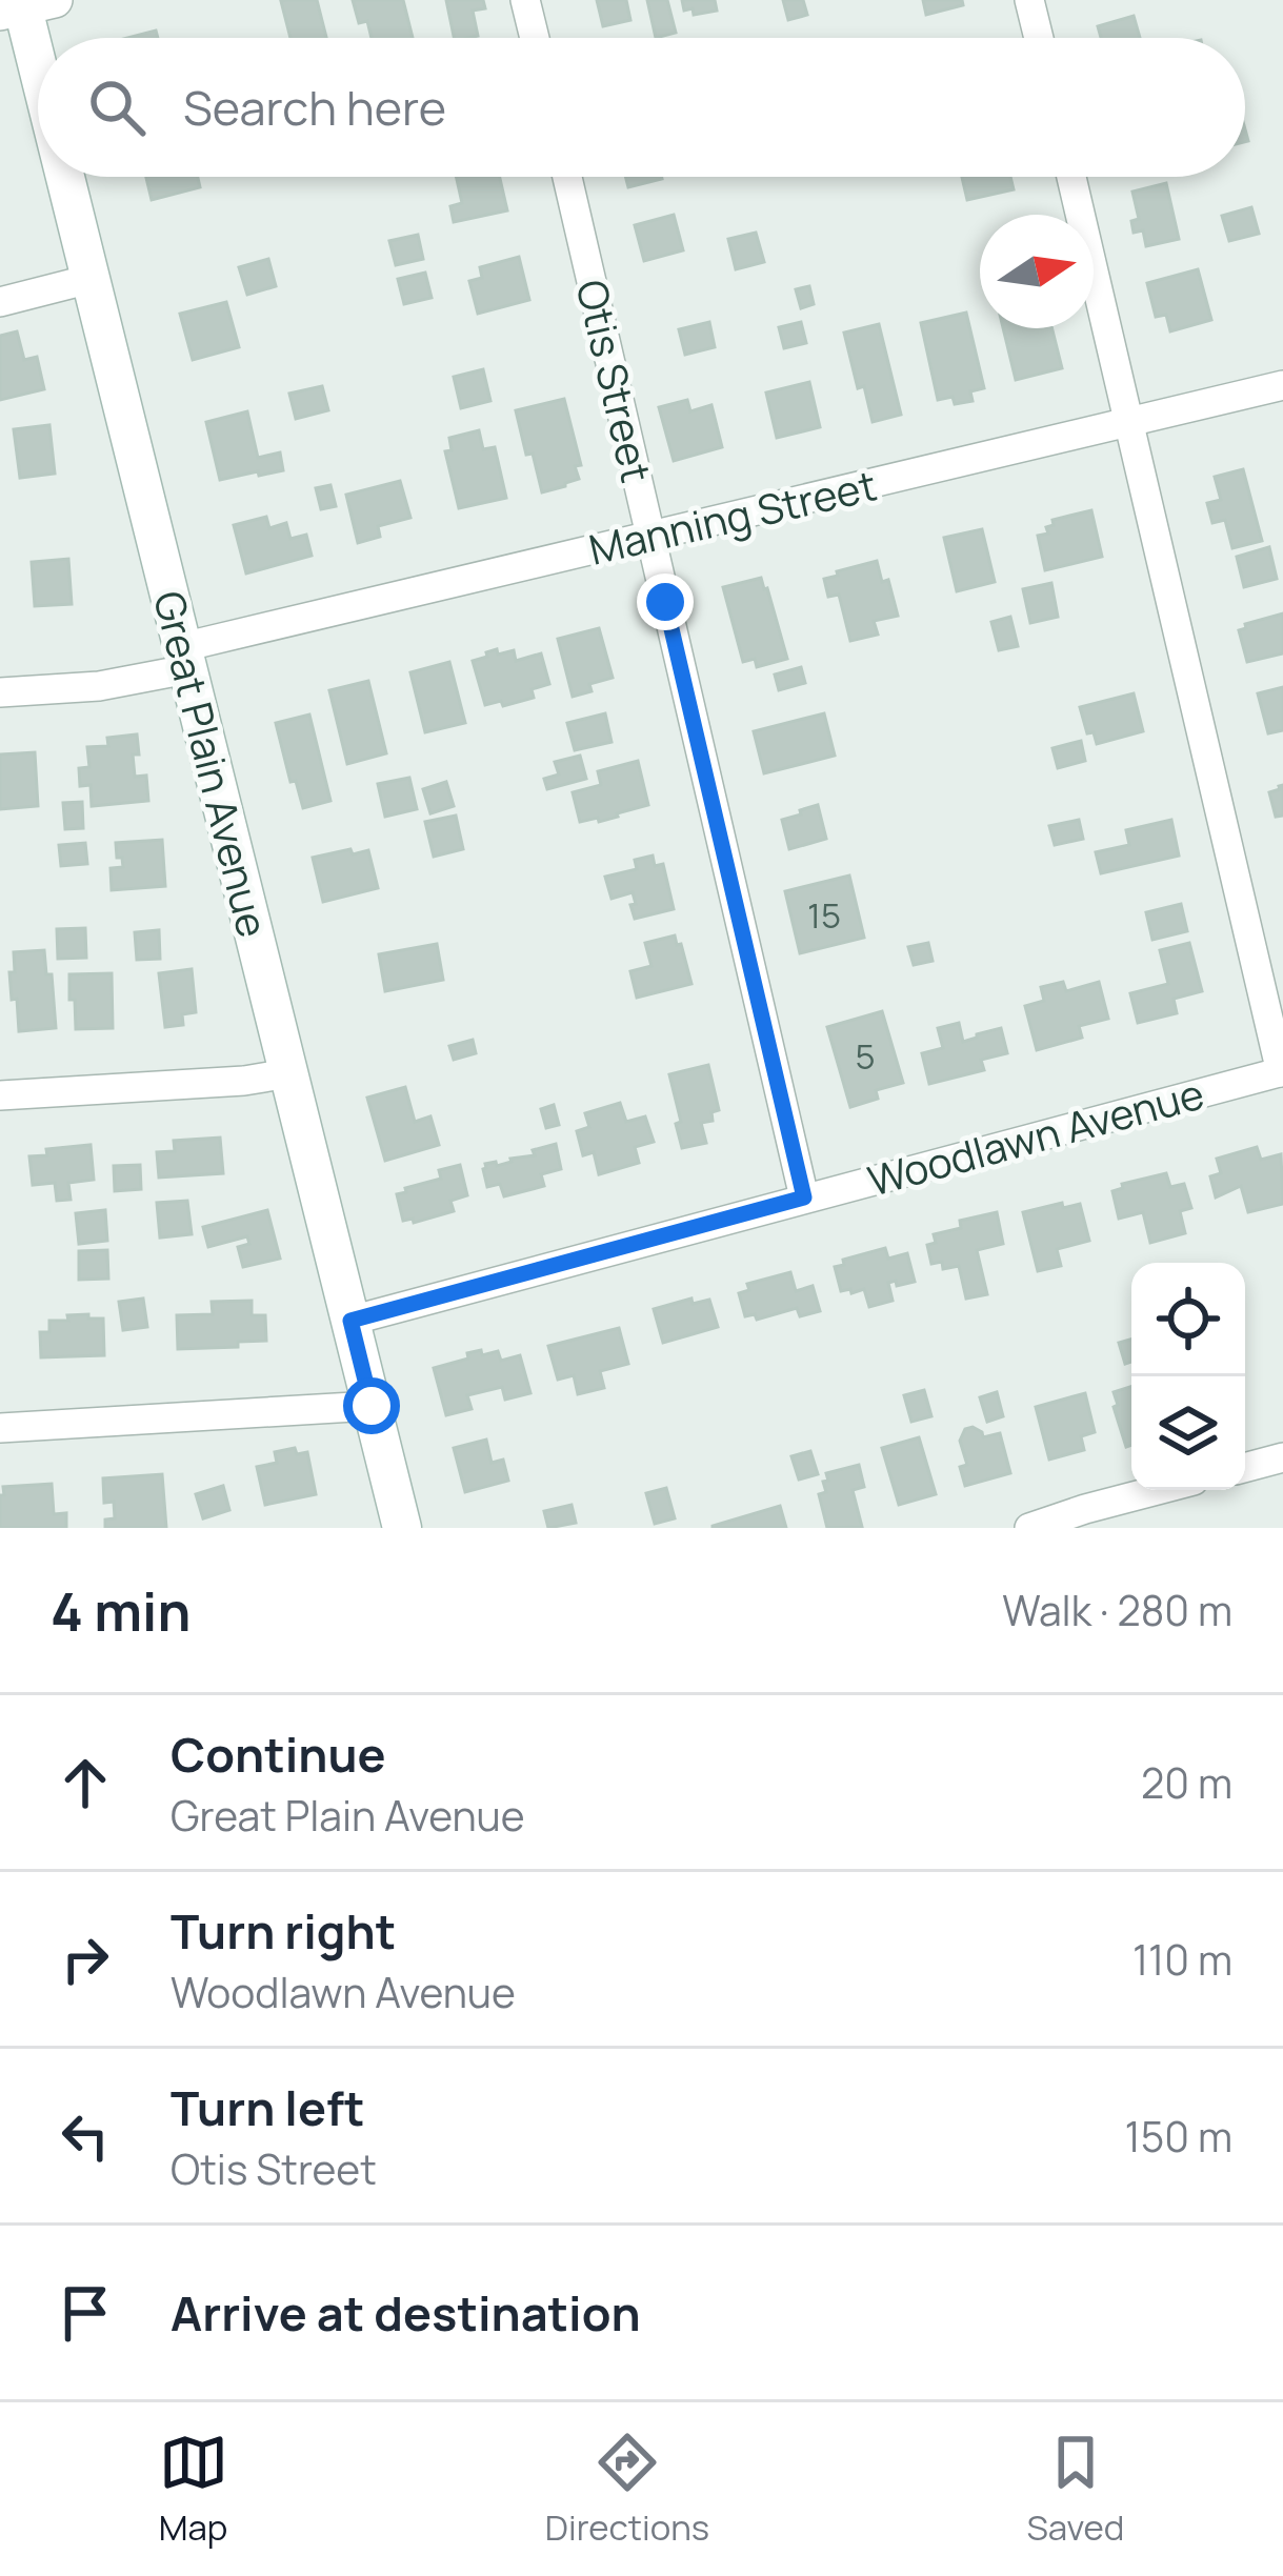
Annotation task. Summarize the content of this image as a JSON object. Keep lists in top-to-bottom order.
{
  "streets": {
    "main road": ["Great Plain Avenue"],
    "street": ["Otis Street", "Manning Street", "Woodlawn Avenue"]
  },
  "crossings": [
    ["Otis Street", "Manning Street"],
    ["Otis Street", "Woodlawn Avenue"],
    ["Manning Street", "Great Plain Avenue"],
    ["Great Plain Avenue", "Woodlawn Avenue"]
  ],
  "house_numbers": ["15", "5"],
  "north": "right",
  "page": {
    "search": "Search here",
    "heading": ["4 min", "Walk · 280 m"],
    "list": [
      ["Continue", "Great Plain Avenue", "20 m"],
      ["Turn right", "Woodlawn Avenue", "110 m"],
      ["Turn left", "Otis Street", "150 m"],
      "Arrive at destination"
    ],
    "nav": ["Map", "Directions", "Saved"]
  }
}
